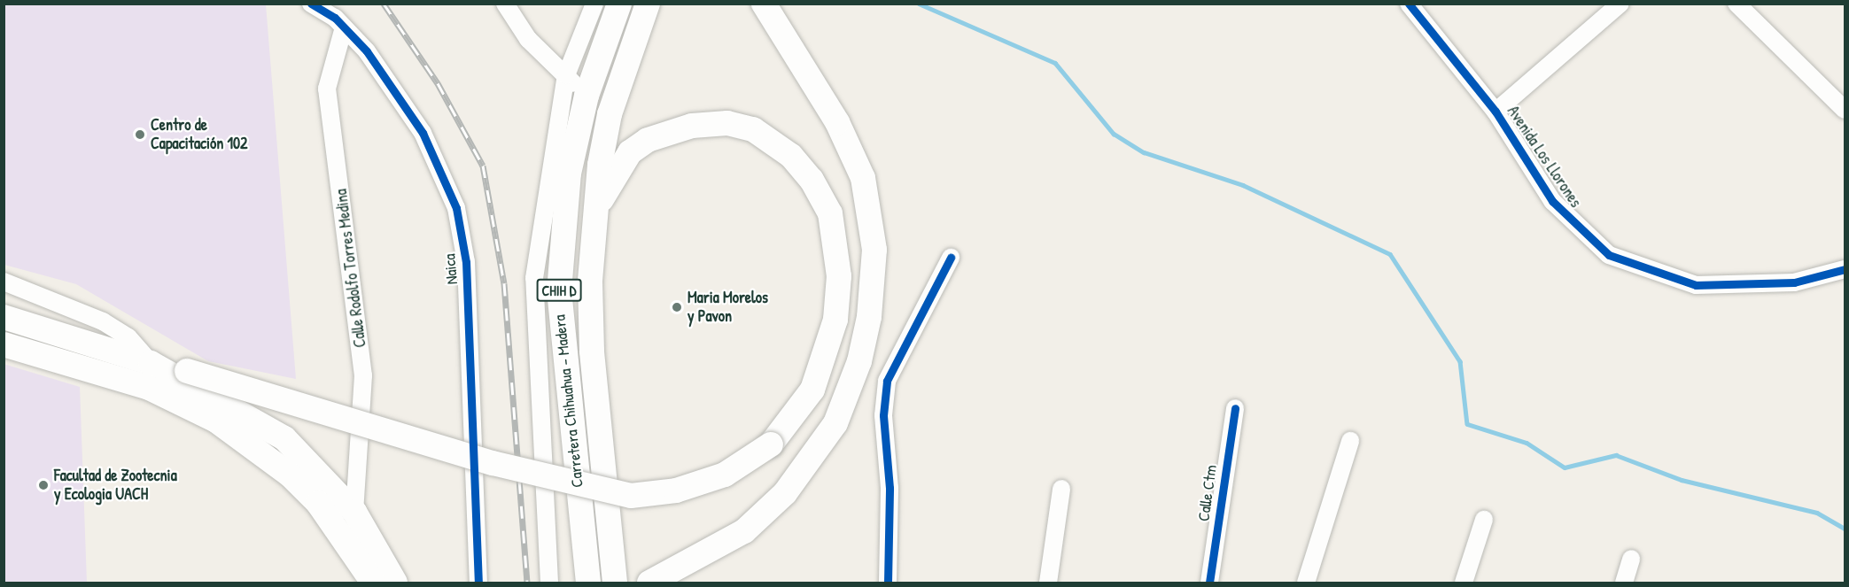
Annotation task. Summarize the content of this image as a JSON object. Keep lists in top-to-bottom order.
{
  "streets": {
    "highway": ["CHIH D", "Carretera Chihuahua - Madera"],
    "street": [
      "Avenida Los Llorones",
      "Calle Rodolfo Torres Medina",
      "Naica",
      "Calle Ctm"
    ]
  },
  "crossings": [
    ["Calle Rodolfo Torres Medina", "Naica"]
  ],
  "places": ["Centro de Capacitación 102", "Maria Morelos y Pavon", "Facultad de Zootecnia y Ecologia UACH"]
}
